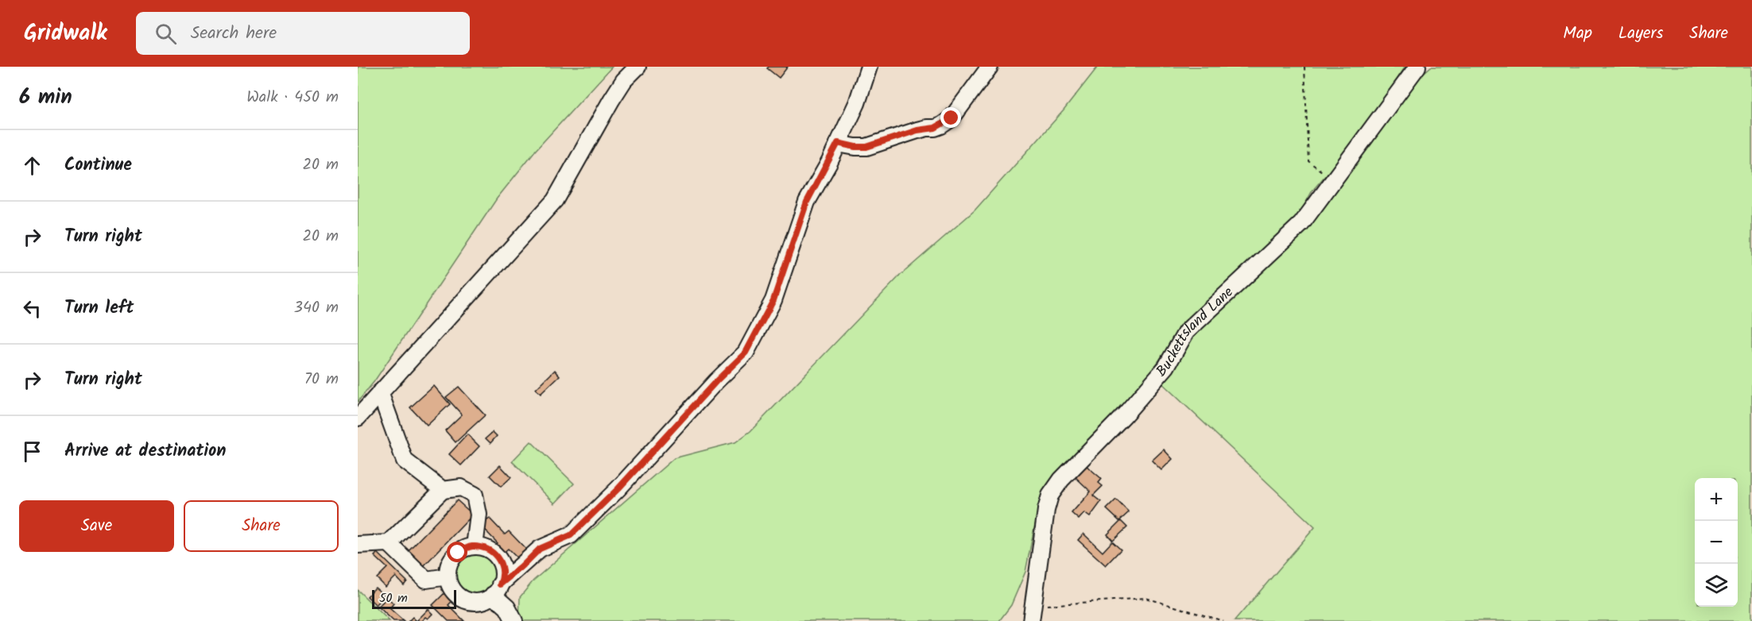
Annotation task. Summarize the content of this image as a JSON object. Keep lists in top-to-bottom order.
{
  "streets": {
    "street": ["Buckettsland Lane"]
  },
  "scale_bar": "50 m",
  "page": {
    "header": "Gridwalk",
    "search": "Search here",
    "nav": ["Map", "Layers", "Share"],
    "heading": ["6 min", "Walk · 450 m"],
    "list": [
      ["Continue", "20 m"],
      ["Turn right", "20 m"],
      ["Turn left", "340 m"],
      ["Turn right", "70 m"],
      "Arrive at destination"
    ],
    "map_buttons": ["+", "−"],
    "buttons": ["Save", "Share"],
    "scale": "50 m"
  }
}
